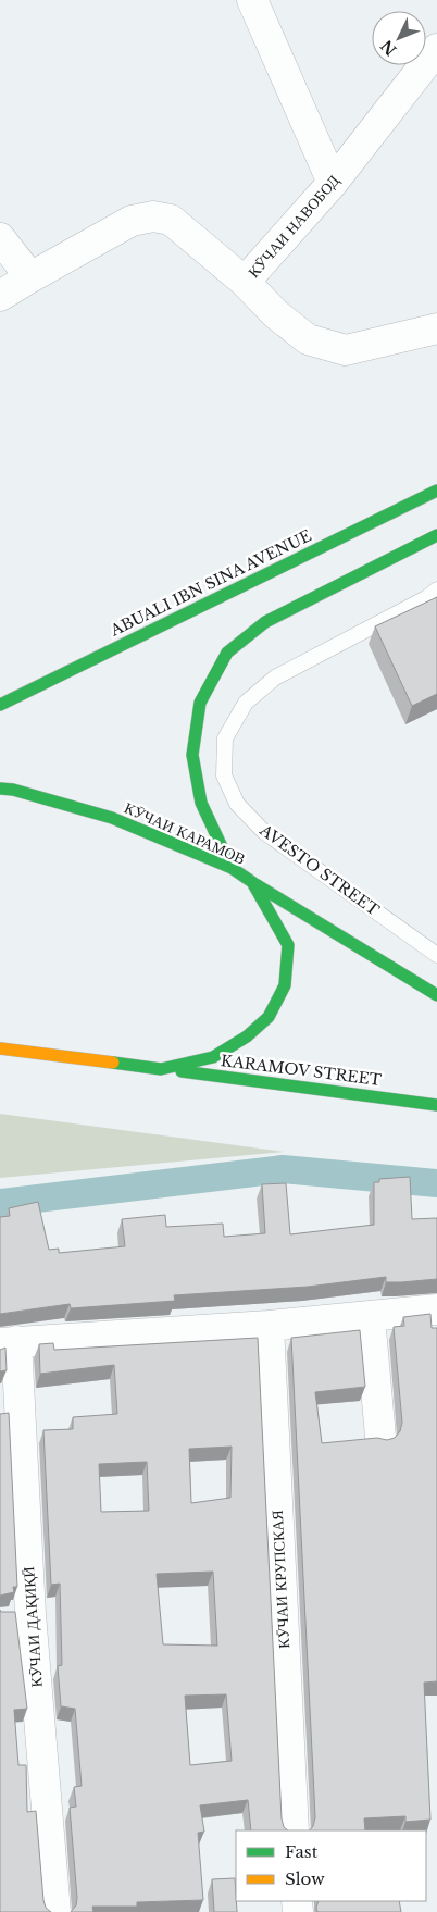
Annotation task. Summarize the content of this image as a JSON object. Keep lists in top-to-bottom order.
{
  "streets": {
    "main road": ["ABUALI IBN SINA AVENUE", "КӮЧАИ КАРАМОВ", "KARAMOV STREET"],
    "street": ["КӮЧАИ НАВОБОД", "КӮЧАИ КРУПСКАЯ", "КӮЧАИ ДАҚИҚӢ"],
    "lane": ["AVESTO STREET"]
  },
  "crossings": [
    ["КӮЧАИ КАРАМОВ", "KARAMOV STREET"]
  ],
  "legend": ["Fast", "Slow"],
  "north": "bottom left"
}
